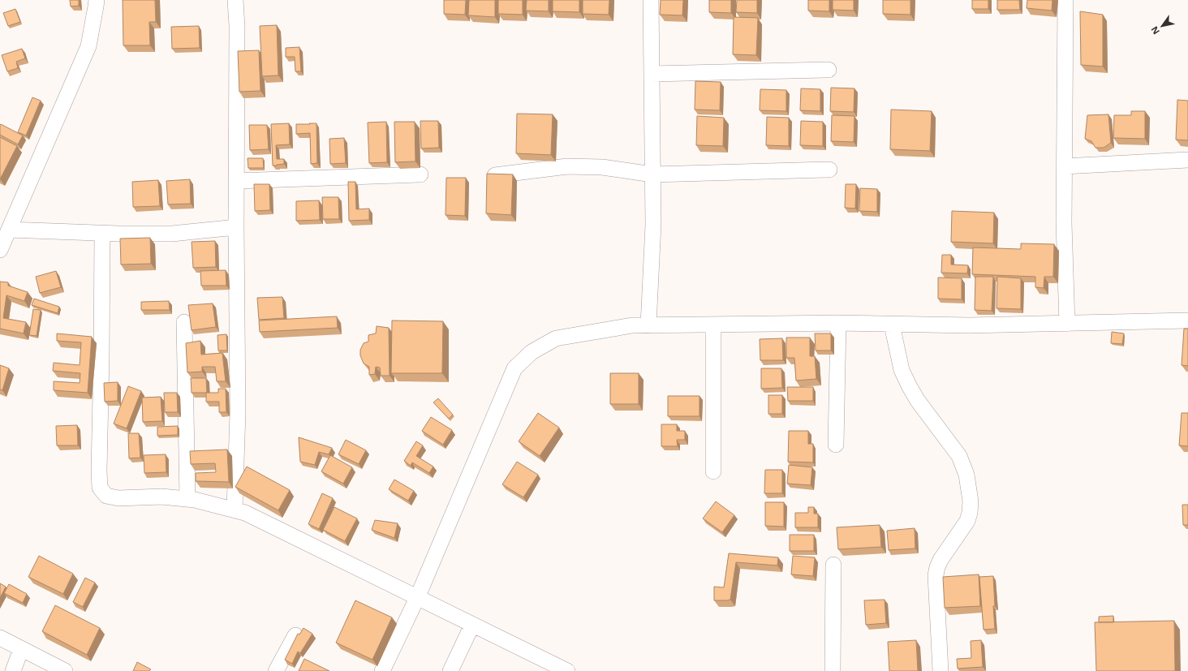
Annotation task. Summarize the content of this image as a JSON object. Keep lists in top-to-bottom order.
{
  "north": "bottom left"
}
